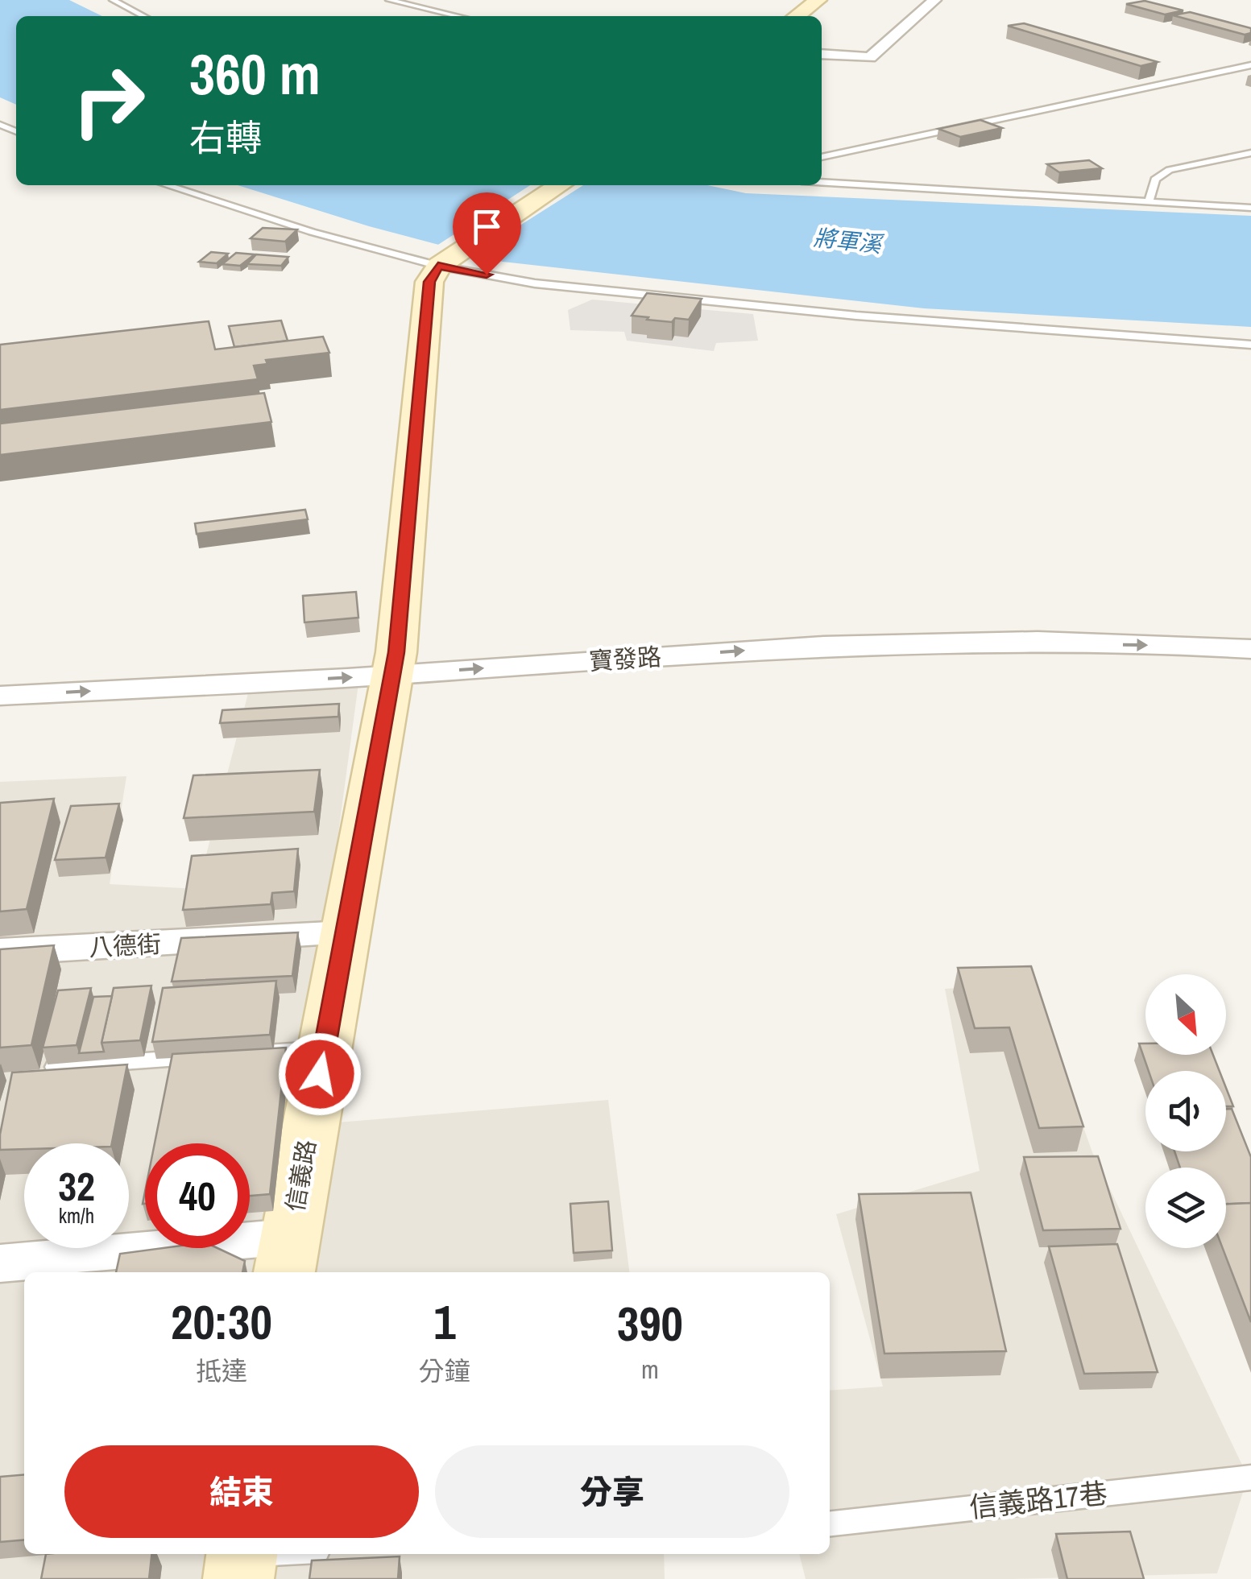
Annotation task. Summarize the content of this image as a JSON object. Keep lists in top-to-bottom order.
{
  "streets": {
    "street": ["寶發路", "八德街", "信義路"],
    "lane": ["信義路17巷"]
  },
  "crossings": [
    ["寶發路", "信義路"],
    ["八德街", "信義路"]
  ],
  "water": ["將軍溪"],
  "north": "bottom right",
  "page": {
    "turn": ["360 m", "右轉"],
    "speed": "32 km/h",
    "limit": "40",
    "eta": [
      "20:30",
      "抵達",
      "1",
      "分鐘",
      "390",
      "m"
    ],
    "buttons": ["結束", "分享"]
  }
}
